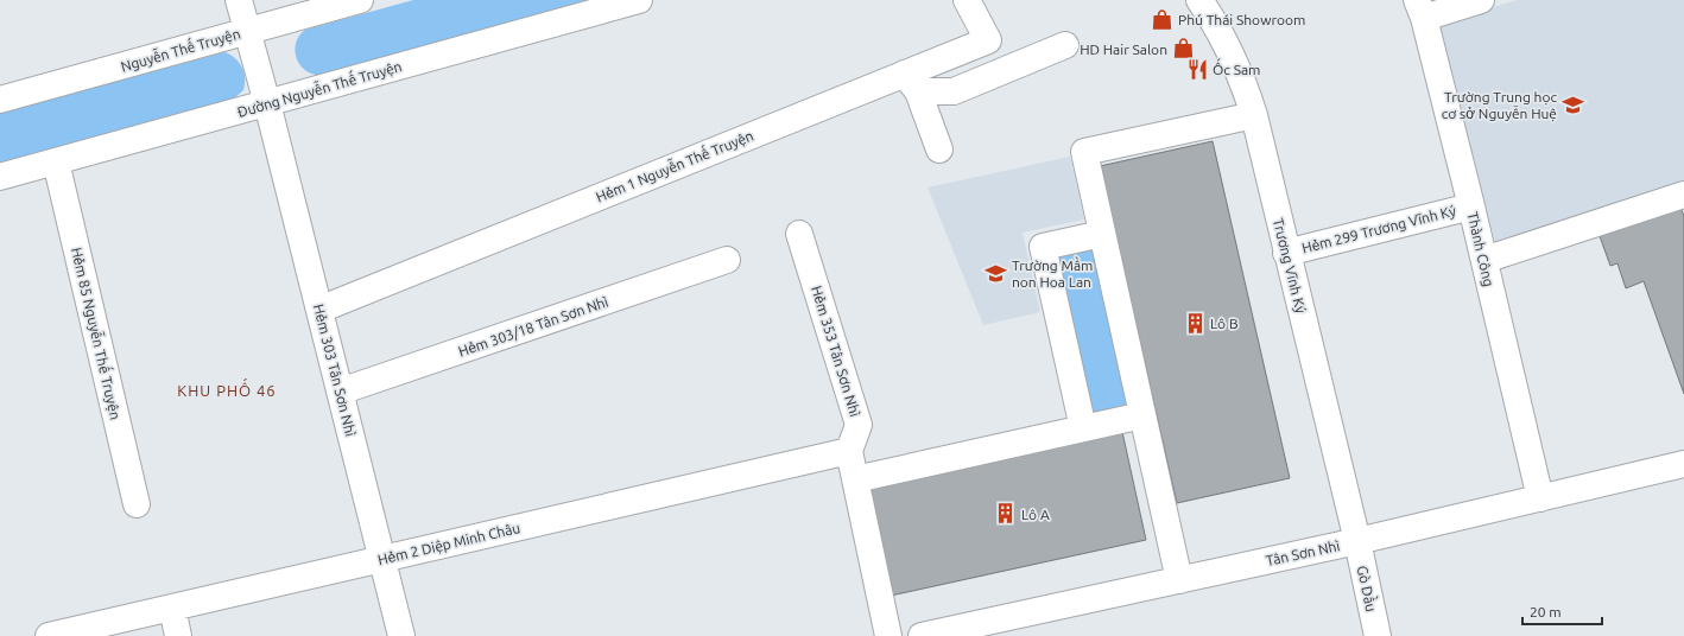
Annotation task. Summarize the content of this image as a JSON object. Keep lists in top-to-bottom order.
{
  "streets": {
    "street": [
      "Nguyễn Thế Truyện",
      "Đường Nguyễn Thế Truyện",
      "Hẻm 1 Nguyễn Thế Truyện",
      "Hẻm 299 Trương Vĩnh Ký",
      "Thành Công",
      "Trương Vĩnh Ký",
      "Hẻm 303/18 Tân Sơn Nhì",
      "Hẻm 85 Nguyễn Thế Truyện",
      "Hẻm 353 Tân Sơn Nhì",
      "Hẻm 303 Tân Sơn Nhì",
      "Hẻm 2 Diệp Minh Châu",
      "Tân Sơn Nhì",
      "Gò Dầu"
    ]
  },
  "crossings": [
    ["Nguyễn Thế Truyện", "Hẻm 303 Tân Sơn Nhì"],
    ["Đường Nguyễn Thế Truyện", "Hẻm 85 Nguyễn Thế Truyện"],
    ["Đường Nguyễn Thế Truyện", "Hẻm 303 Tân Sơn Nhì"],
    ["Hẻm 1 Nguyễn Thế Truyện", "Hẻm 303 Tân Sơn Nhì"],
    ["Hẻm 299 Trương Vĩnh Ký", "Thành Công"],
    ["Hẻm 299 Trương Vĩnh Ký", "Trương Vĩnh Ký"],
    ["Thành Công", "Tân Sơn Nhì"],
    ["Trương Vĩnh Ký", "Tân Sơn Nhì"],
    ["Trương Vĩnh Ký", "Gò Dầu"],
    ["Hẻm 303/18 Tân Sơn Nhì", "Hẻm 303 Tân Sơn Nhì"],
    ["Hẻm 353 Tân Sơn Nhì", "Hẻm 2 Diệp Minh Châu"],
    ["Hẻm 303 Tân Sơn Nhì", "Hẻm 2 Diệp Minh Châu"],
    ["Tân Sơn Nhì", "Gò Dầu"]
  ],
  "districts": ["KHU PHỐ 46"],
  "places": {
    "shop": ["Phú Thái Showroom", "HD Hair Salon"],
    "restaurant": ["Ốc Sam"],
    "school or university": ["Trường Trung học cơ sở Nguyễn Huệ", "Trường Mầm non Hoa Lan"],
    "building": ["Lô B", "Lô A"]
  },
  "scale_bar": "20 m"
}
